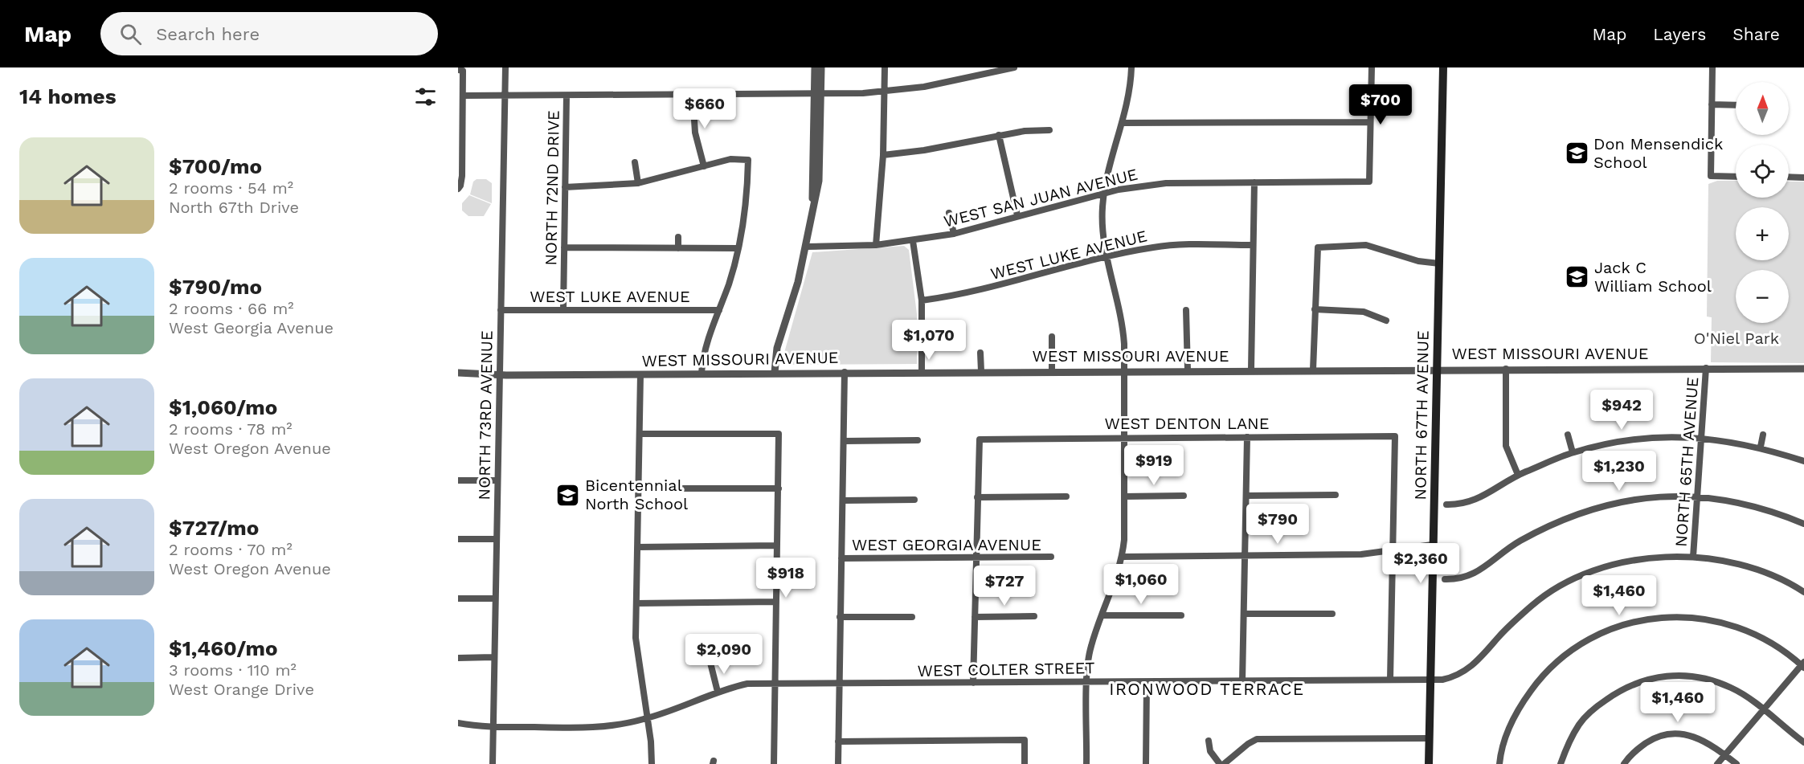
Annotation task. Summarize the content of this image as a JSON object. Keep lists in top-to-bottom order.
{
  "streets": {
    "main road": ["NORTH 67TH AVENUE"],
    "street": [
      "NORTH 72ND DRIVE",
      "WEST SAN JUAN AVENUE",
      "WEST LUKE AVENUE",
      "WEST MISSOURI AVENUE",
      "NORTH 73RD AVENUE",
      "WEST DENTON LANE",
      "NORTH 65TH AVENUE",
      "WEST GEORGIA AVENUE",
      "WEST COLTER STREET"
    ]
  },
  "crossings": [
    ["NORTH 72ND DRIVE", "WEST LUKE AVENUE"],
    ["WEST LUKE AVENUE", "NORTH 73RD AVENUE"],
    ["WEST MISSOURI AVENUE", "NORTH 73RD AVENUE"],
    ["WEST MISSOURI AVENUE", "NORTH 67TH AVENUE"],
    ["WEST MISSOURI AVENUE", "NORTH 65TH AVENUE"],
    ["NORTH 73RD AVENUE", "WEST COLTER STREET"],
    ["NORTH 67TH AVENUE", "WEST COLTER STREET"],
    ["NORTH 65TH AVENUE", "WEST COLTER STREET"]
  ],
  "districts": ["IRONWOOD TERRACE"],
  "parks": ["O'Niel Park"],
  "places": {
    "school or university": ["Don Mensendick School", "Jack C William School", "Bicentennial North School"]
  },
  "north": "top",
  "page": {
    "header": "Map",
    "search": "Search here",
    "nav": ["Map", "Layers", "Share"],
    "heading": "14 homes",
    "map_buttons": ["+", "−"],
    "price": [
      "$700",
      "$660",
      "$1,070",
      "$942",
      "$919",
      "$1,230",
      "$790",
      "$2,360",
      "$918",
      "$1,060",
      "$727",
      "$1,460",
      "$2,090",
      "$1,460"
    ],
    "list": [
      {
        "name": "$700/mo",
        "note": "2 rooms · 54 m² · North 67th Drive"
      },
      {
        "name": "$790/mo",
        "note": "2 rooms · 66 m² · West Georgia Avenue"
      },
      {
        "name": "$1,060/mo",
        "note": "2 rooms · 78 m² · West Oregon Avenue"
      },
      {
        "name": "$727/mo",
        "note": "2 rooms · 70 m² · West Oregon Avenue"
      },
      {
        "name": "$1,460/mo",
        "note": "3 rooms · 110 m² · West Orange Drive"
      }
    ]
  }
}
